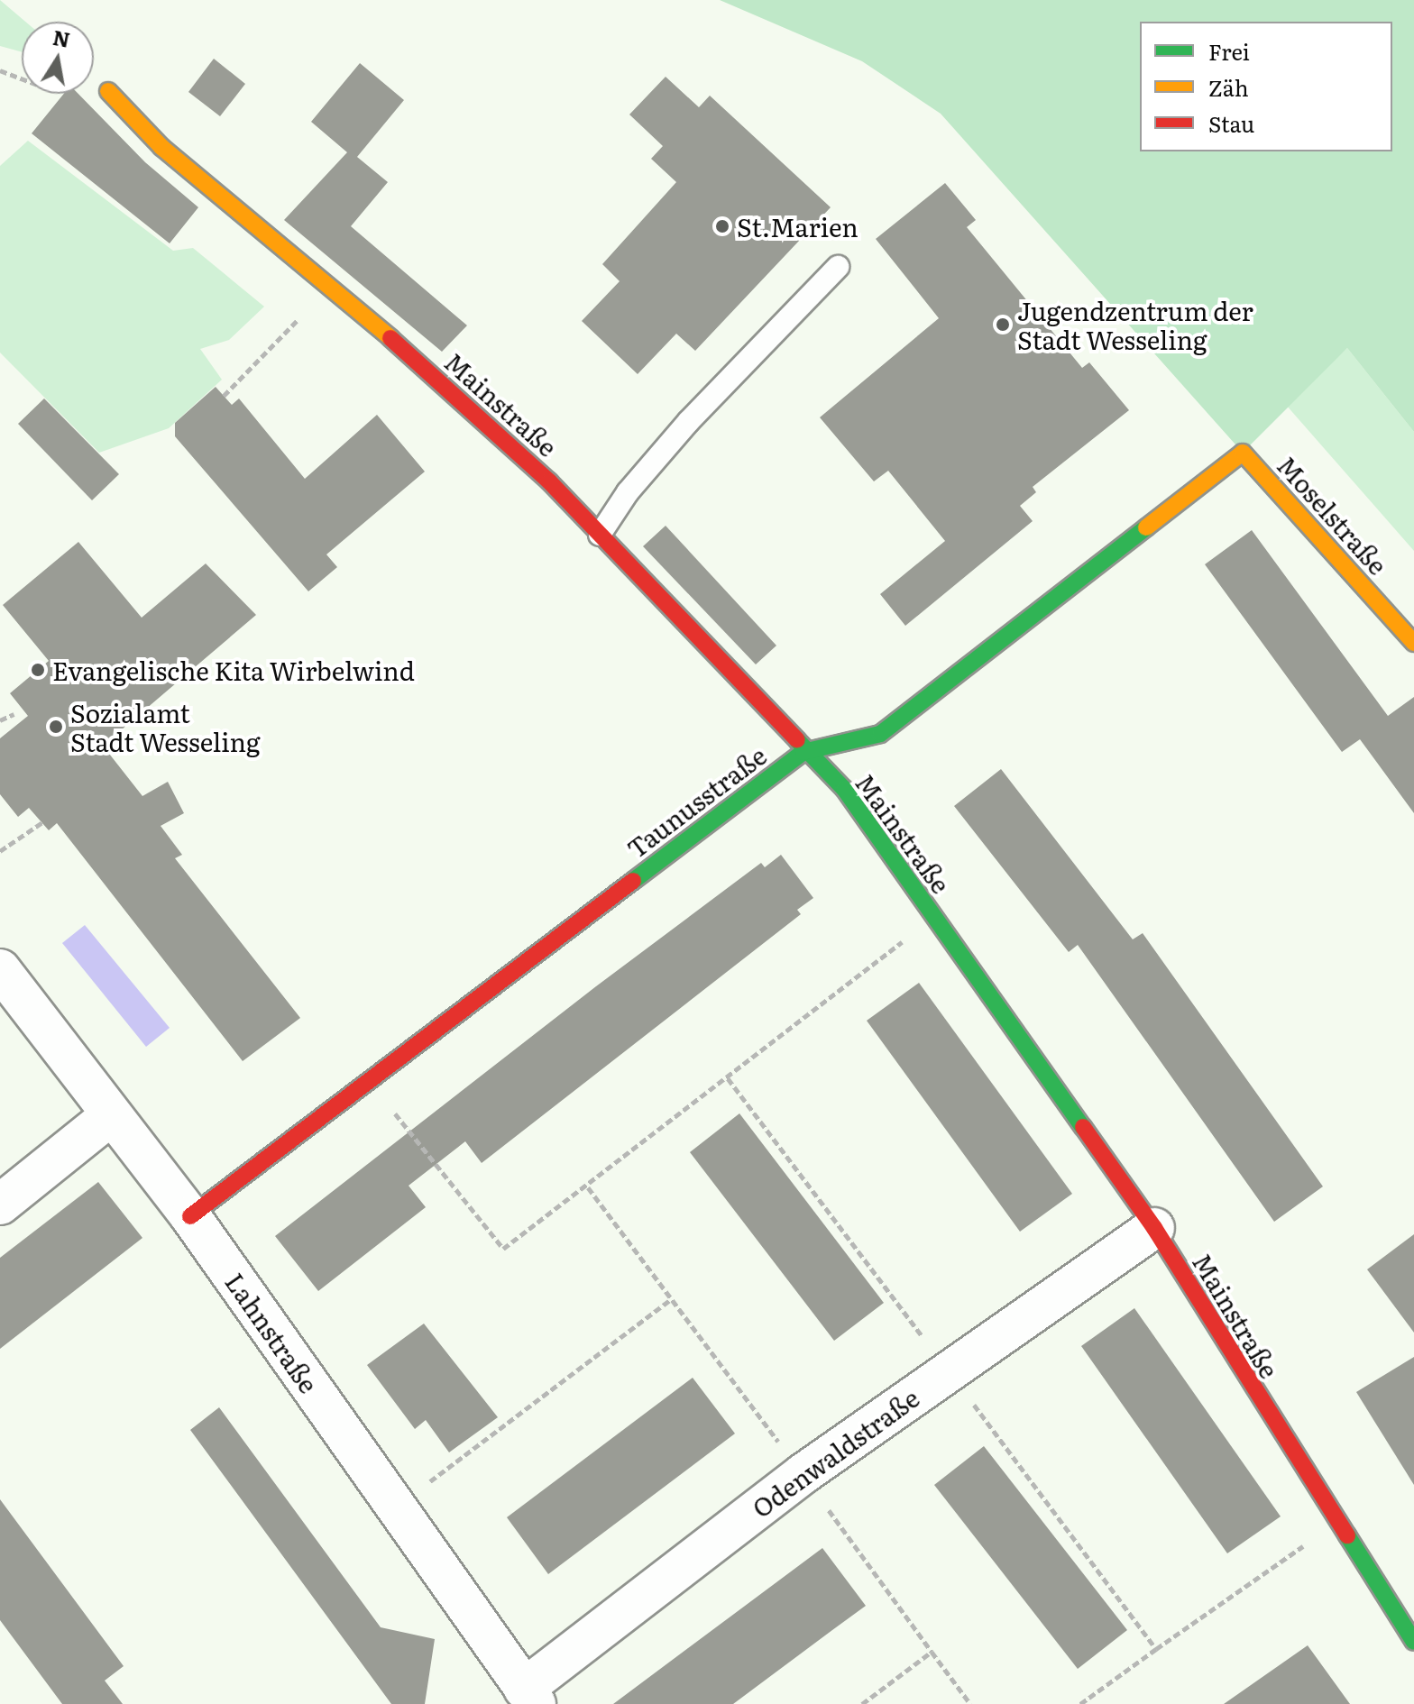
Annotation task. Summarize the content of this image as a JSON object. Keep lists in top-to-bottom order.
{
  "streets": {
    "street": [
      "Mainstraße",
      "Moselstraße",
      "Taunusstraße",
      "Lahnstraße",
      "Odenwaldstraße"
    ]
  },
  "crossings": [
    ["Mainstraße", "Taunusstraße"],
    ["Mainstraße", "Odenwaldstraße"],
    ["Moselstraße", "Taunusstraße"],
    ["Taunusstraße", "Lahnstraße"],
    ["Lahnstraße", "Odenwaldstraße"]
  ],
  "places": [
    "St.Marien",
    "Jugendzentrum der Stadt Wesseling",
    "Evangelische Kita Wirbelwind",
    "Sozialamt Stadt Wesseling"
  ],
  "legend": ["Frei", "Zäh", "Stau"],
  "north": "top"
}
